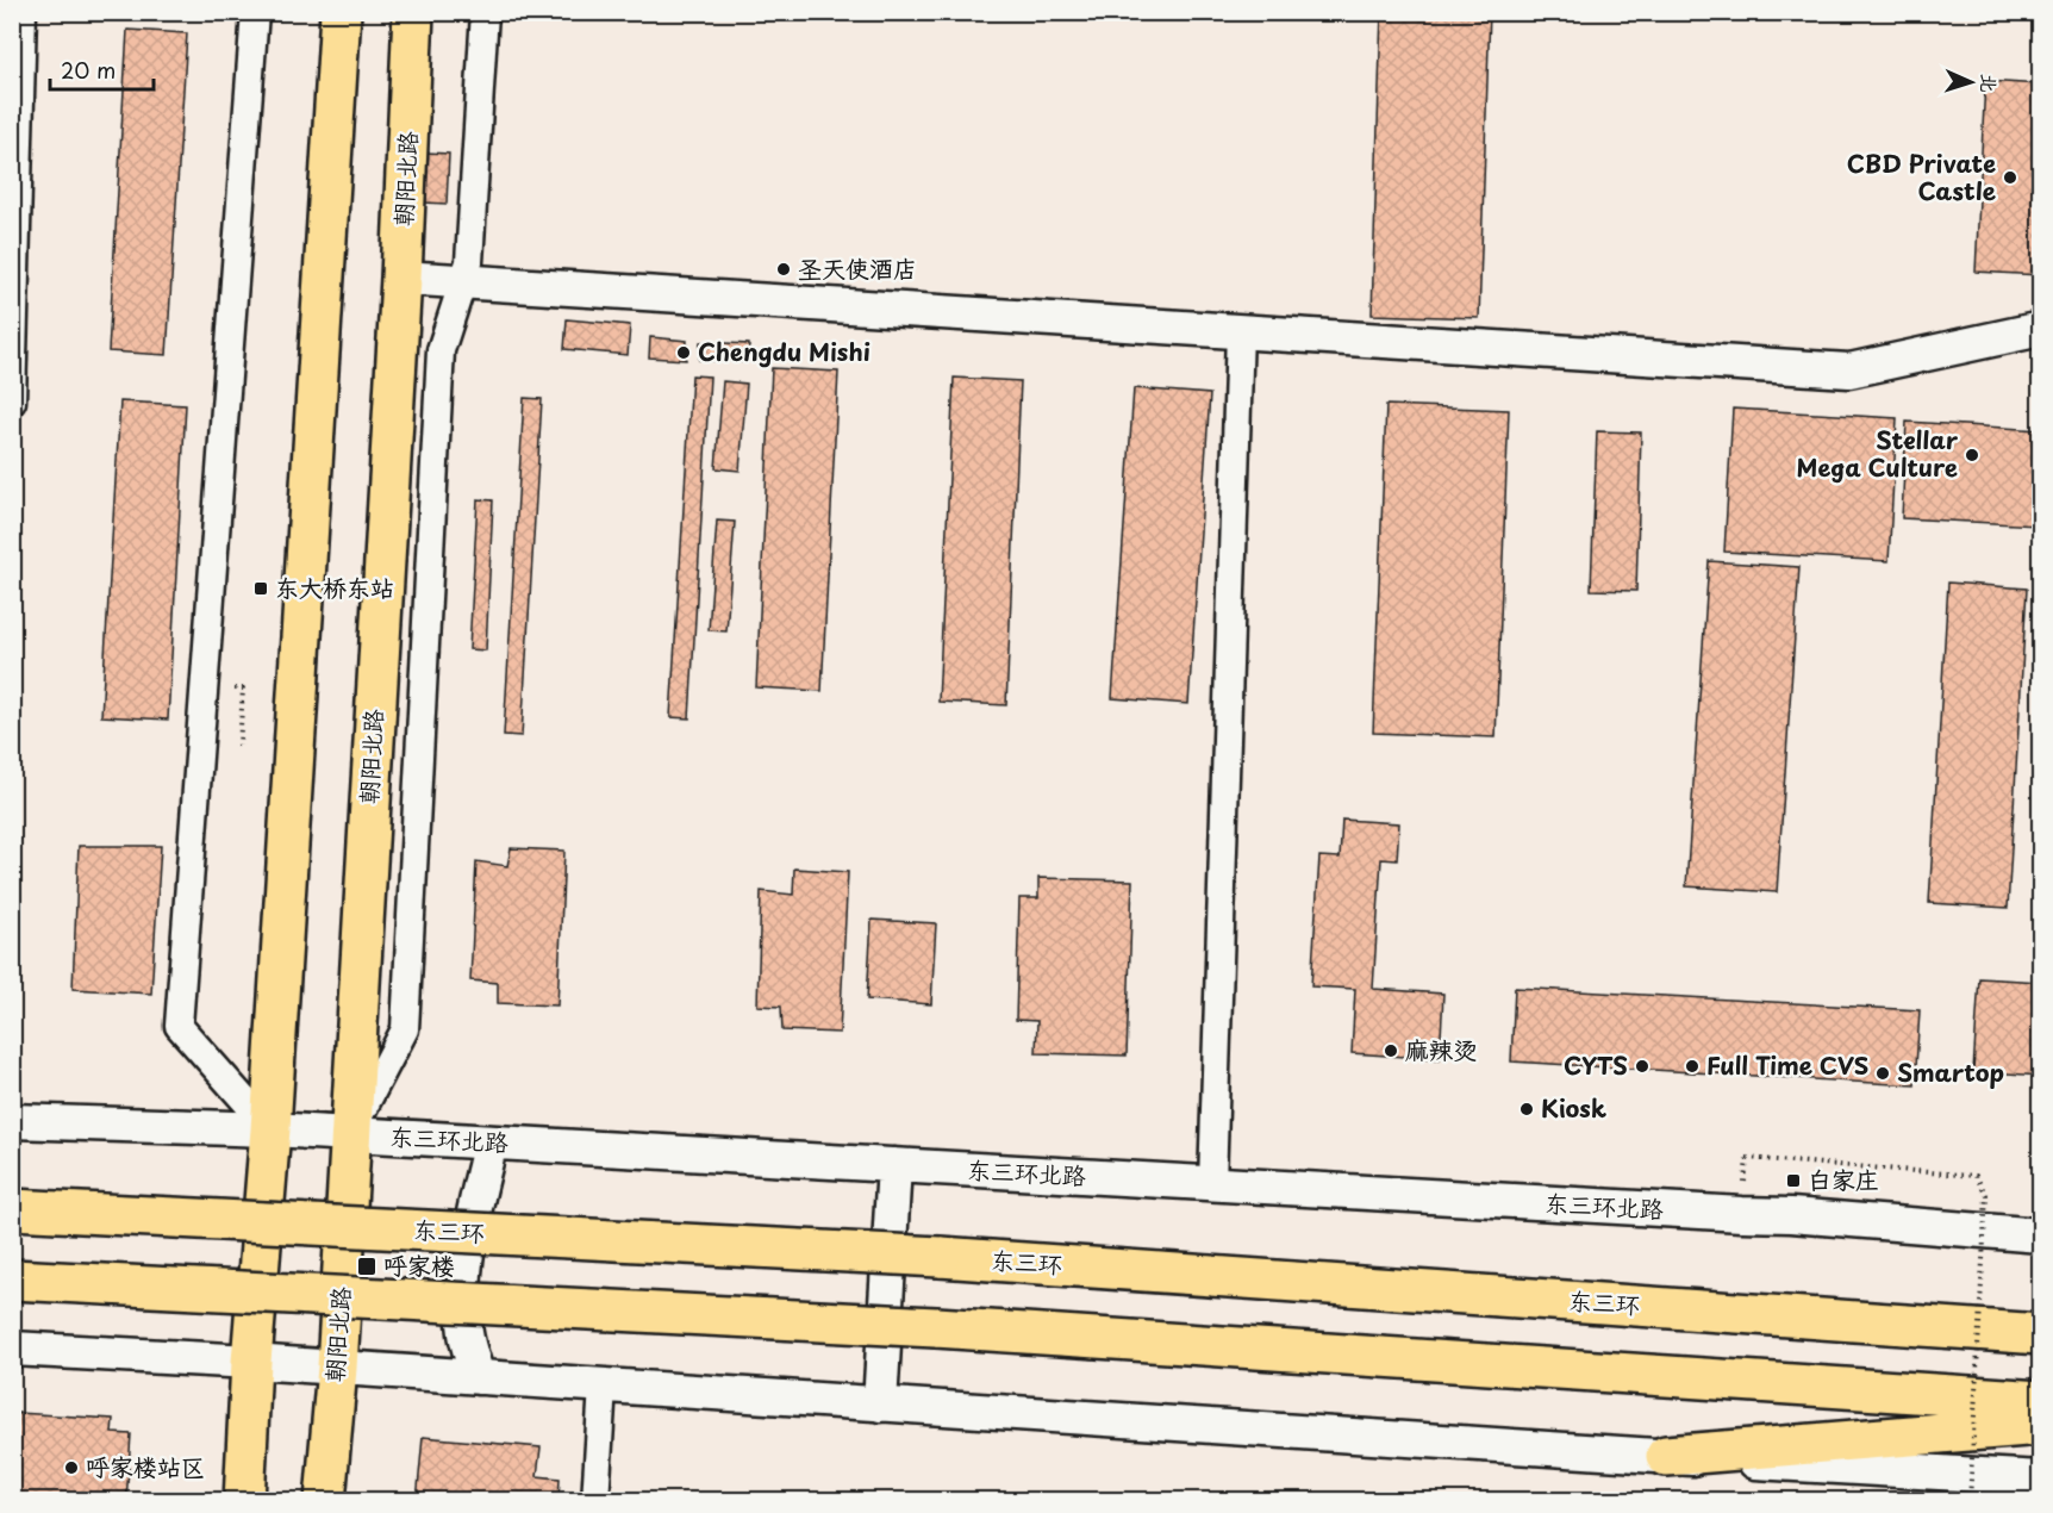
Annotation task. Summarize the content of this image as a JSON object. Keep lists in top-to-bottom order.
{
  "streets": {
    "main road": ["朝阳北路", "东三环"],
    "street": ["东三环北路"]
  },
  "crossings": [
    ["朝阳北路", "东三环北路"]
  ],
  "places": {
    "other": [
      "CBD Private Castle",
      "圣天使酒店",
      "Chengdu Mishi",
      "Stellar Mega Culture",
      "麻辣烫",
      "CYTS",
      "Full Time CVS",
      "Smartop",
      "Kiosk",
      "呼家楼站区"
    ],
    "transit": ["东大桥东站", "白家庄", "呼家楼"]
  },
  "scale_bar": "20 m",
  "north": "right"
}
